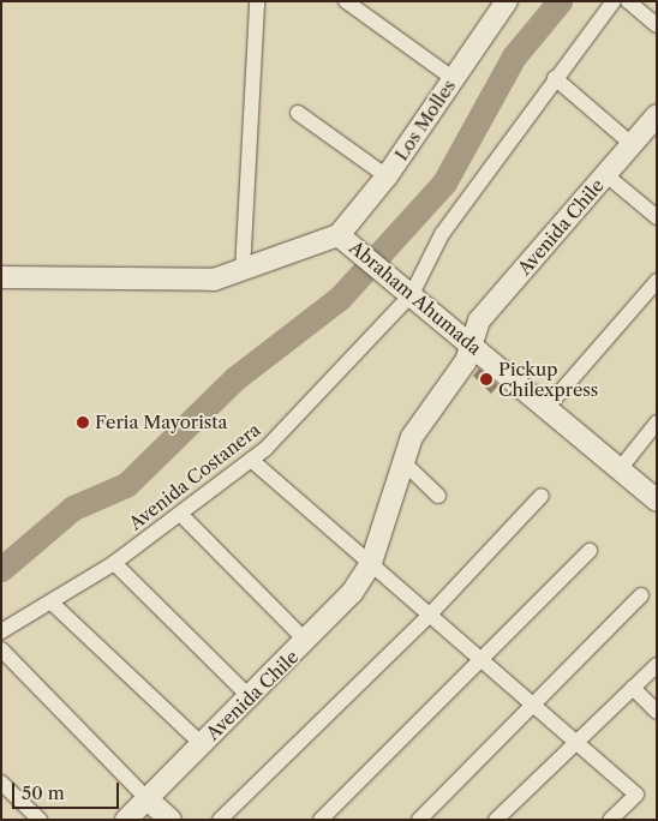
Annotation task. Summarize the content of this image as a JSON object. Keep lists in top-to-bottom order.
{
  "streets": {
    "street": [
      "Los Molles",
      "Avenida Chile",
      "Abraham Ahumada",
      "Avenida Costanera"
    ]
  },
  "crossings": [
    ["Los Molles", "Abraham Ahumada"],
    ["Avenida Chile", "Abraham Ahumada"],
    ["Abraham Ahumada", "Avenida Costanera"]
  ],
  "places": ["Pickup Chilexpress", "Feria Mayorista"],
  "scale_bar": "50 m"
}
